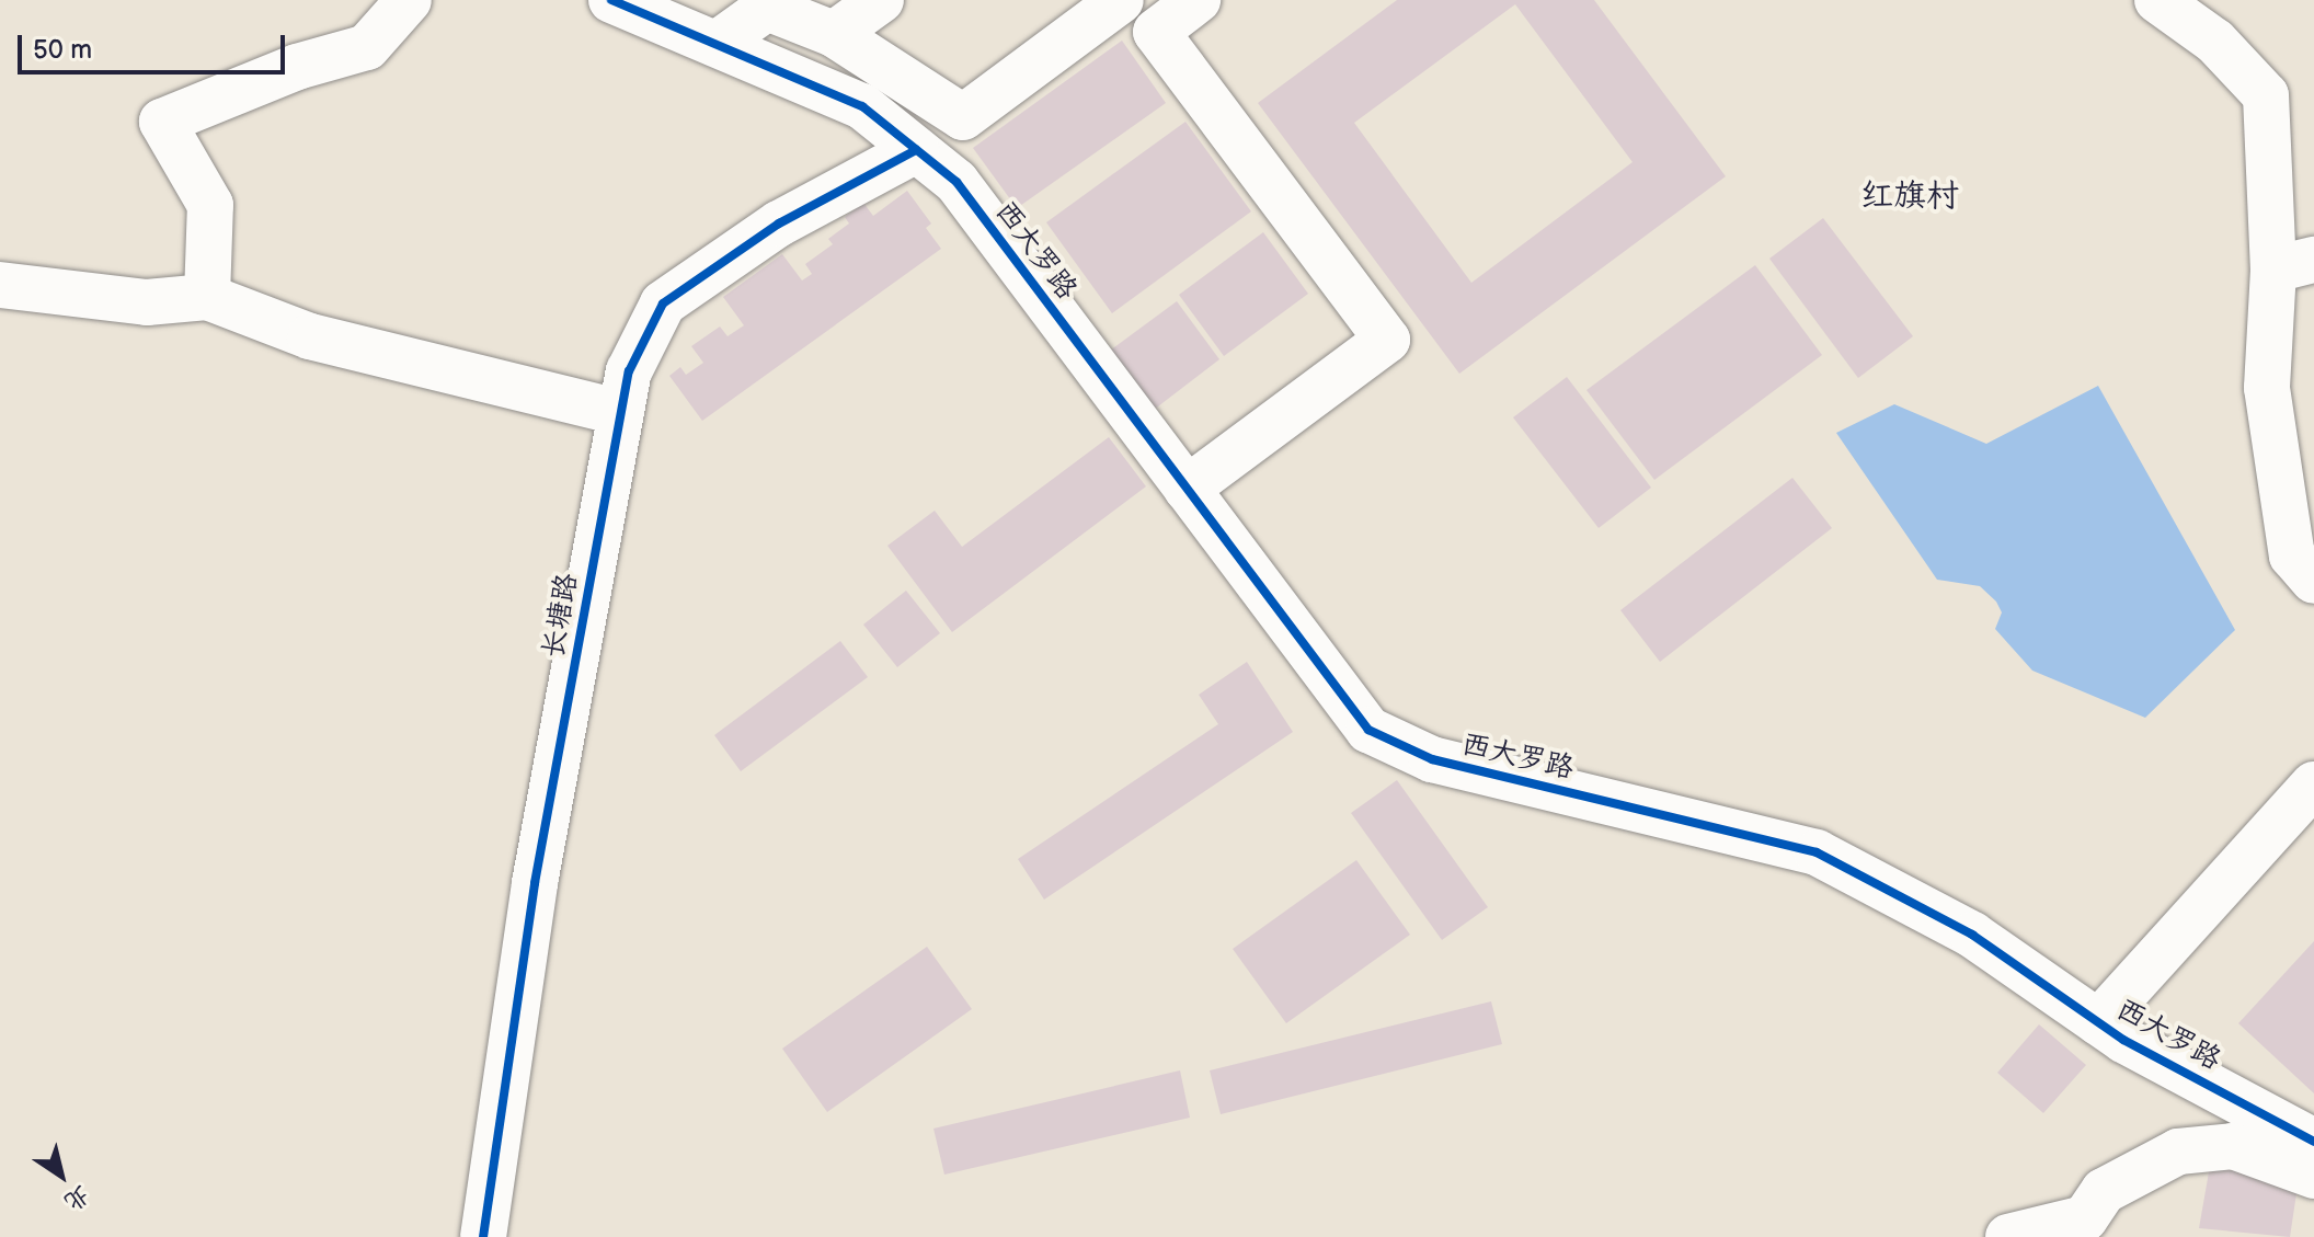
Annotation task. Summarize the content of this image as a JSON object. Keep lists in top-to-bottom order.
{
  "streets": {
    "street": ["西大罗路", "长塘路"]
  },
  "crossings": [
    ["西大罗路", "长塘路"]
  ],
  "districts": ["红旗村"],
  "scale_bar": "50 m",
  "north": "bottom right"
}
